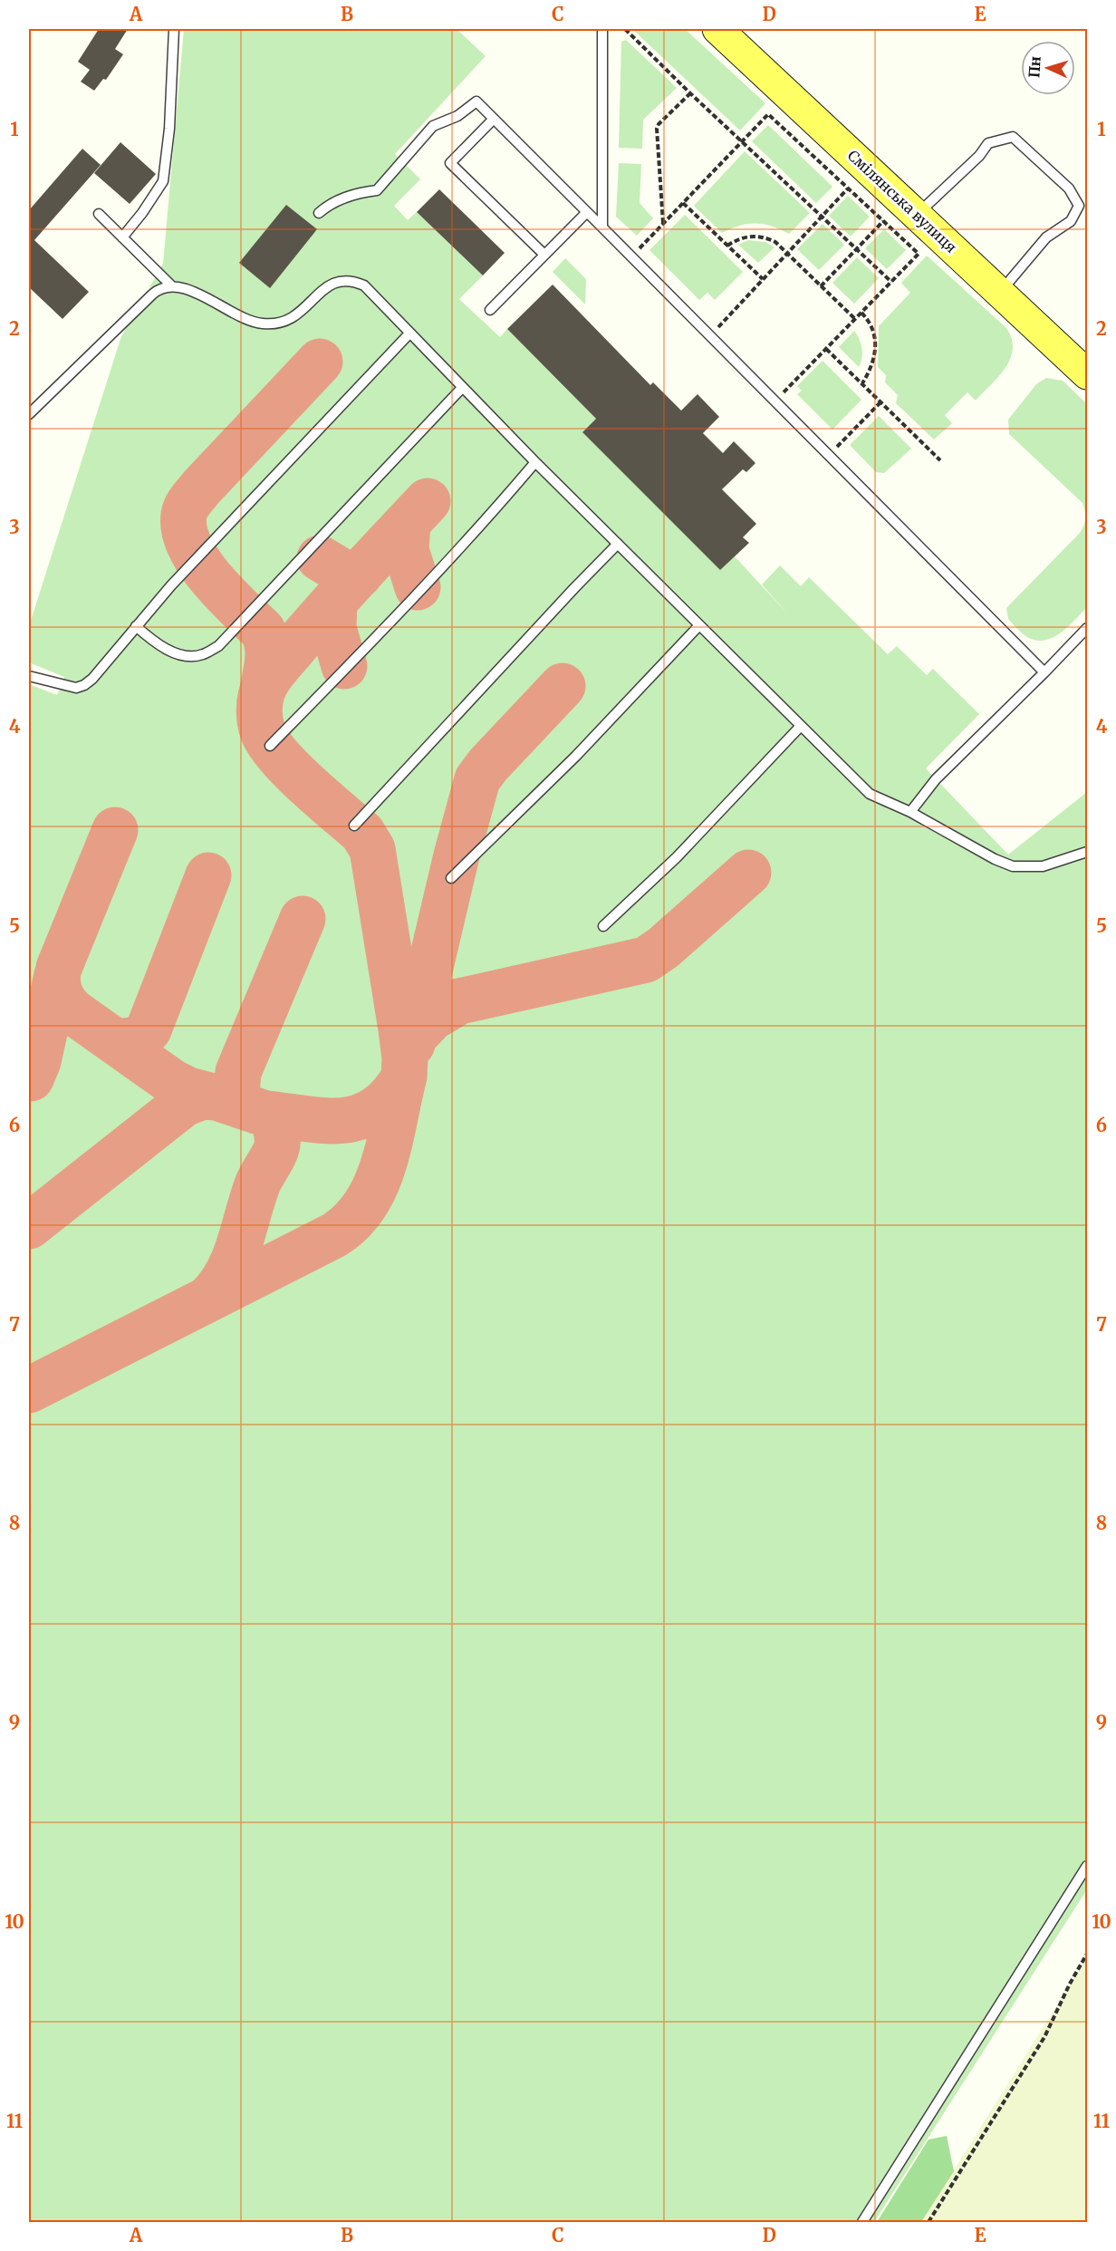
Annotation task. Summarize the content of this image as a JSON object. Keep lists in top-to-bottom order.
{
  "streets": {
    "main road": ["Смілянська вулиця"]
  },
  "north": "left",
  "grid": {
    "columns": [
      "A",
      "B",
      "C",
      "D",
      "E"
    ],
    "rows": [
      "1",
      "2",
      "3",
      "4",
      "5",
      "6",
      "7",
      "8",
      "9",
      "10",
      "11"
    ]
  }
}
